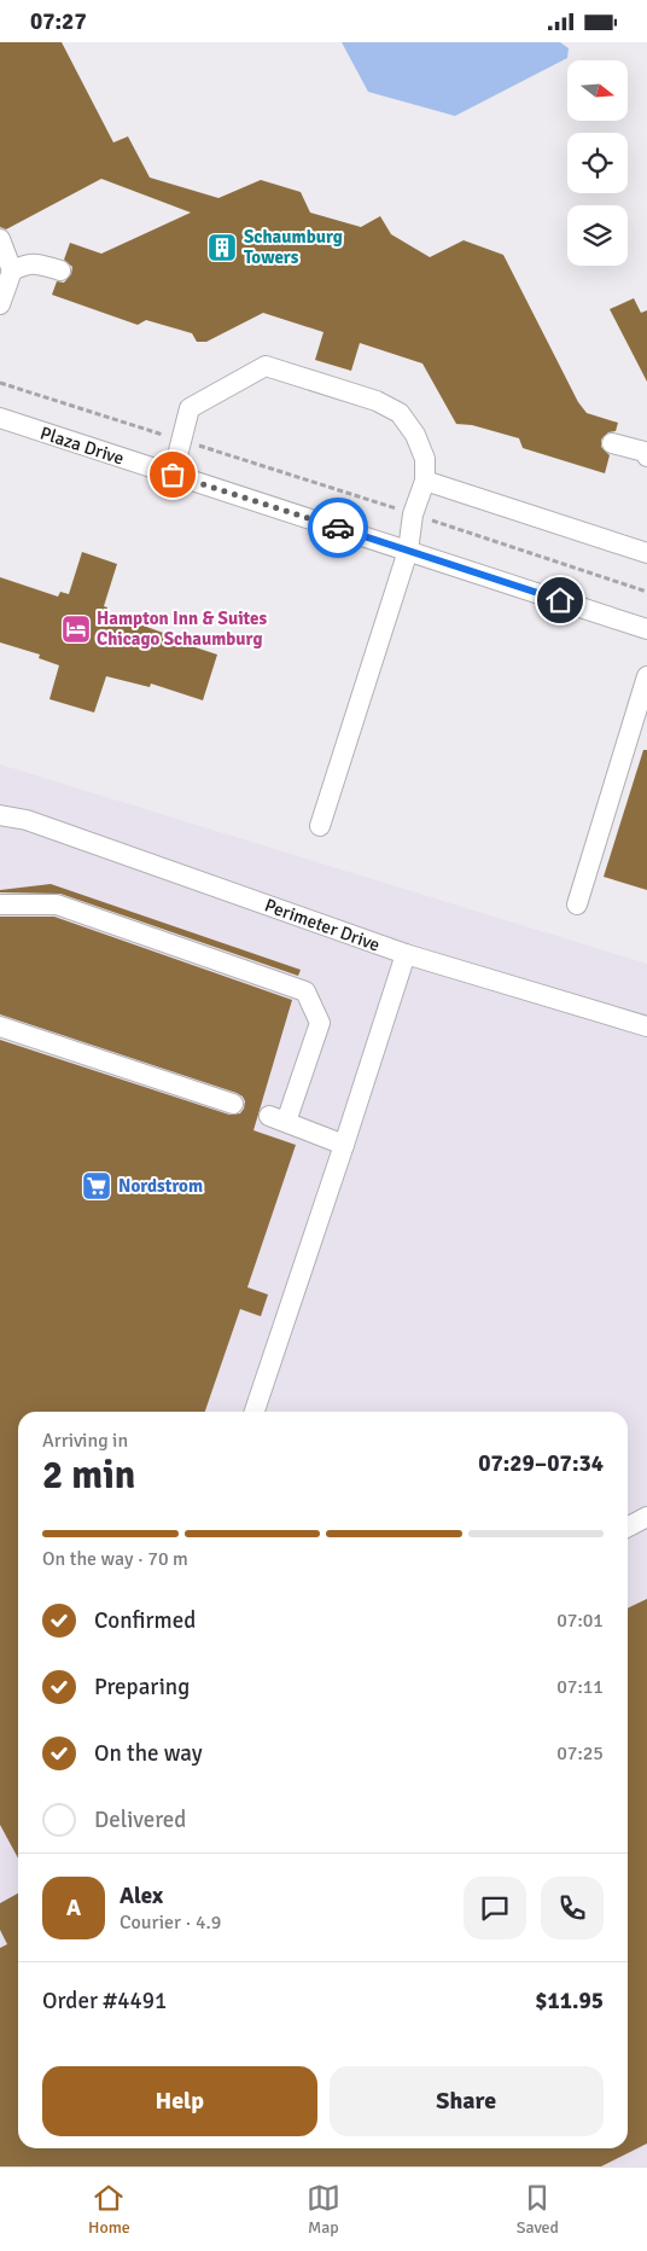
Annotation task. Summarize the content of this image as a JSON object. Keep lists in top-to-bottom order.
{
  "streets": {
    "street": ["Plaza Drive", "Perimeter Drive"]
  },
  "places": {
    "building": ["Schaumburg Towers"],
    "hotel": ["Hampton Inn & Suites Chicago Schaumburg"],
    "supermarket": ["Nordstrom"]
  },
  "north": "right",
  "page": {
    "status": "07:27",
    "heading": ["2 min", "Arriving in", "07:29–07:34"],
    "panel": [
      "Alex",
      "Courier · 4.9",
      "Order #4491",
      "$11.95"
    ],
    "bar": "On the way · 70 m",
    "list": [
      ["Confirmed", "07:01"],
      ["Preparing", "07:11"],
      ["On the way", "07:25"],
      "Delivered"
    ],
    "round": "A",
    "buttons": ["Help", "Share"],
    "tabs": ["Home", "Map", "Saved"]
  }
}
